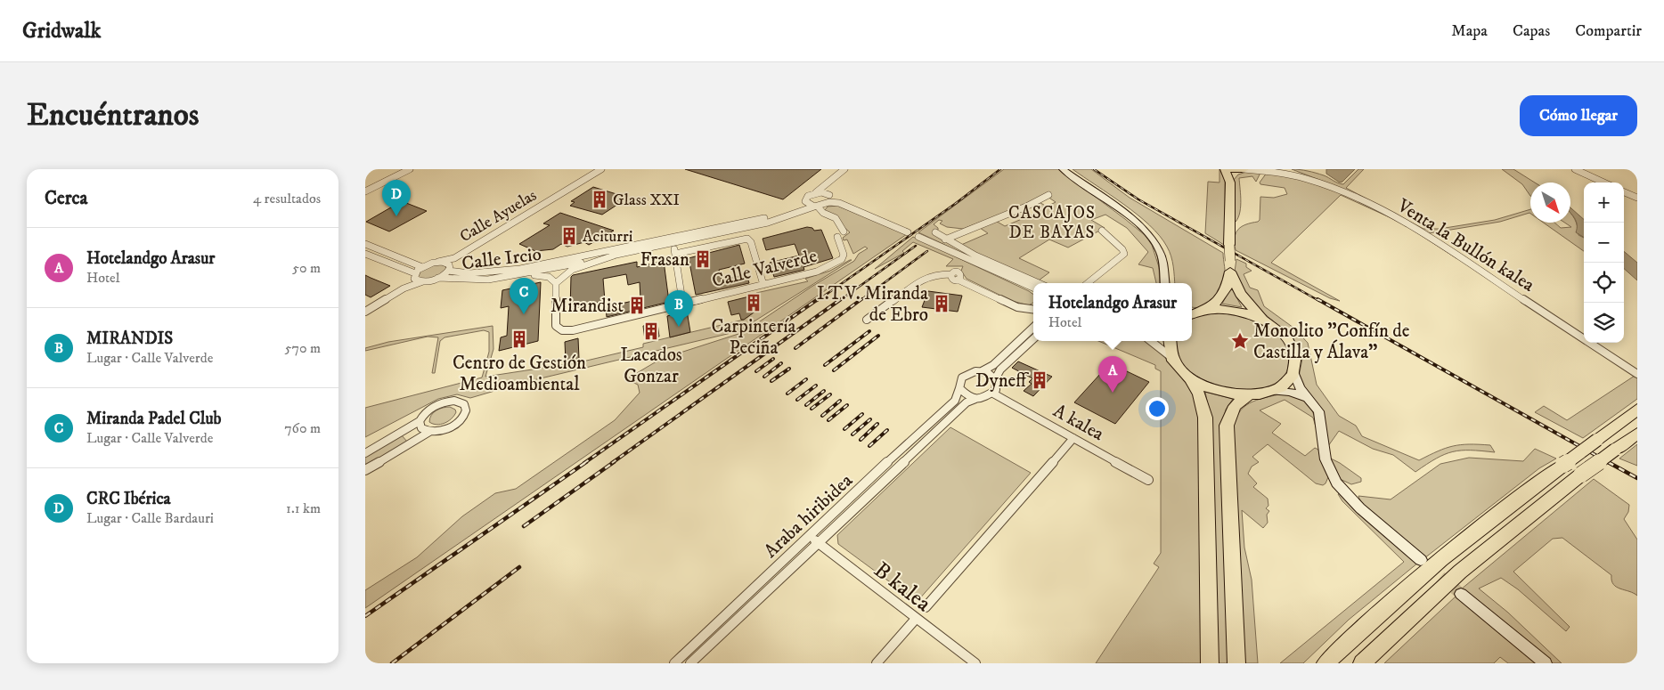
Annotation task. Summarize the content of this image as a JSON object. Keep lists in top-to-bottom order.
{
  "streets": {
    "street": [
      "Calle Ayuelas",
      "Venta la Bullón kalea",
      "Calle Ircio",
      "Calle Valverde",
      "A kalea",
      "Araba hiribidea",
      "B kalea"
    ]
  },
  "crossings": [
    ["Calle Ayuelas", "Calle Ircio"],
    ["Calle Ircio", "Calle Valverde"],
    ["A kalea", "Araba hiribidea"],
    ["Araba hiribidea", "B kalea"]
  ],
  "districts": ["CASCAJOS DE BAYAS"],
  "places": {
    "building": [
      "Glass XXI",
      "Aciturri",
      "Frasan",
      "Carpintería Peciña",
      "I.T.V. Miranda de Ebro",
      "Mirandist",
      "Lacados Gonzar",
      "Centro de Gestión Medioambiental",
      "Dyneff"
    ],
    "place": ["Monolito \"Confín de Castilla y Álava\""]
  },
  "north": "bottom right",
  "page": {
    "header": "Gridwalk",
    "nav": ["Mapa", "Capas", "Compartir"],
    "buttons": "Cómo llegar",
    "title": "Encuéntranos",
    "heading": ["Cerca", "4 resultados"],
    "pins": [
      "D",
      "C",
      "B",
      "A"
    ],
    "map_buttons": ["+", "−"],
    "list": [
      {
        "mark": "A",
        "name": "Hotelandgo Arasur",
        "note": "Hotel",
        "value": "50 m"
      },
      {
        "mark": "B",
        "name": "MIRANDIS",
        "note": "Lugar · Calle Valverde",
        "value": "570 m"
      },
      {
        "mark": "C",
        "name": "Miranda Padel Club",
        "note": "Lugar · Calle Valverde",
        "value": "760 m"
      },
      {
        "mark": "D",
        "name": "CRC Ibérica",
        "note": "Lugar · Calle Bardauri",
        "value": "1.1 km"
      }
    ],
    "popup": ["Hotelandgo Arasur", "Hotel"]
  }
}
